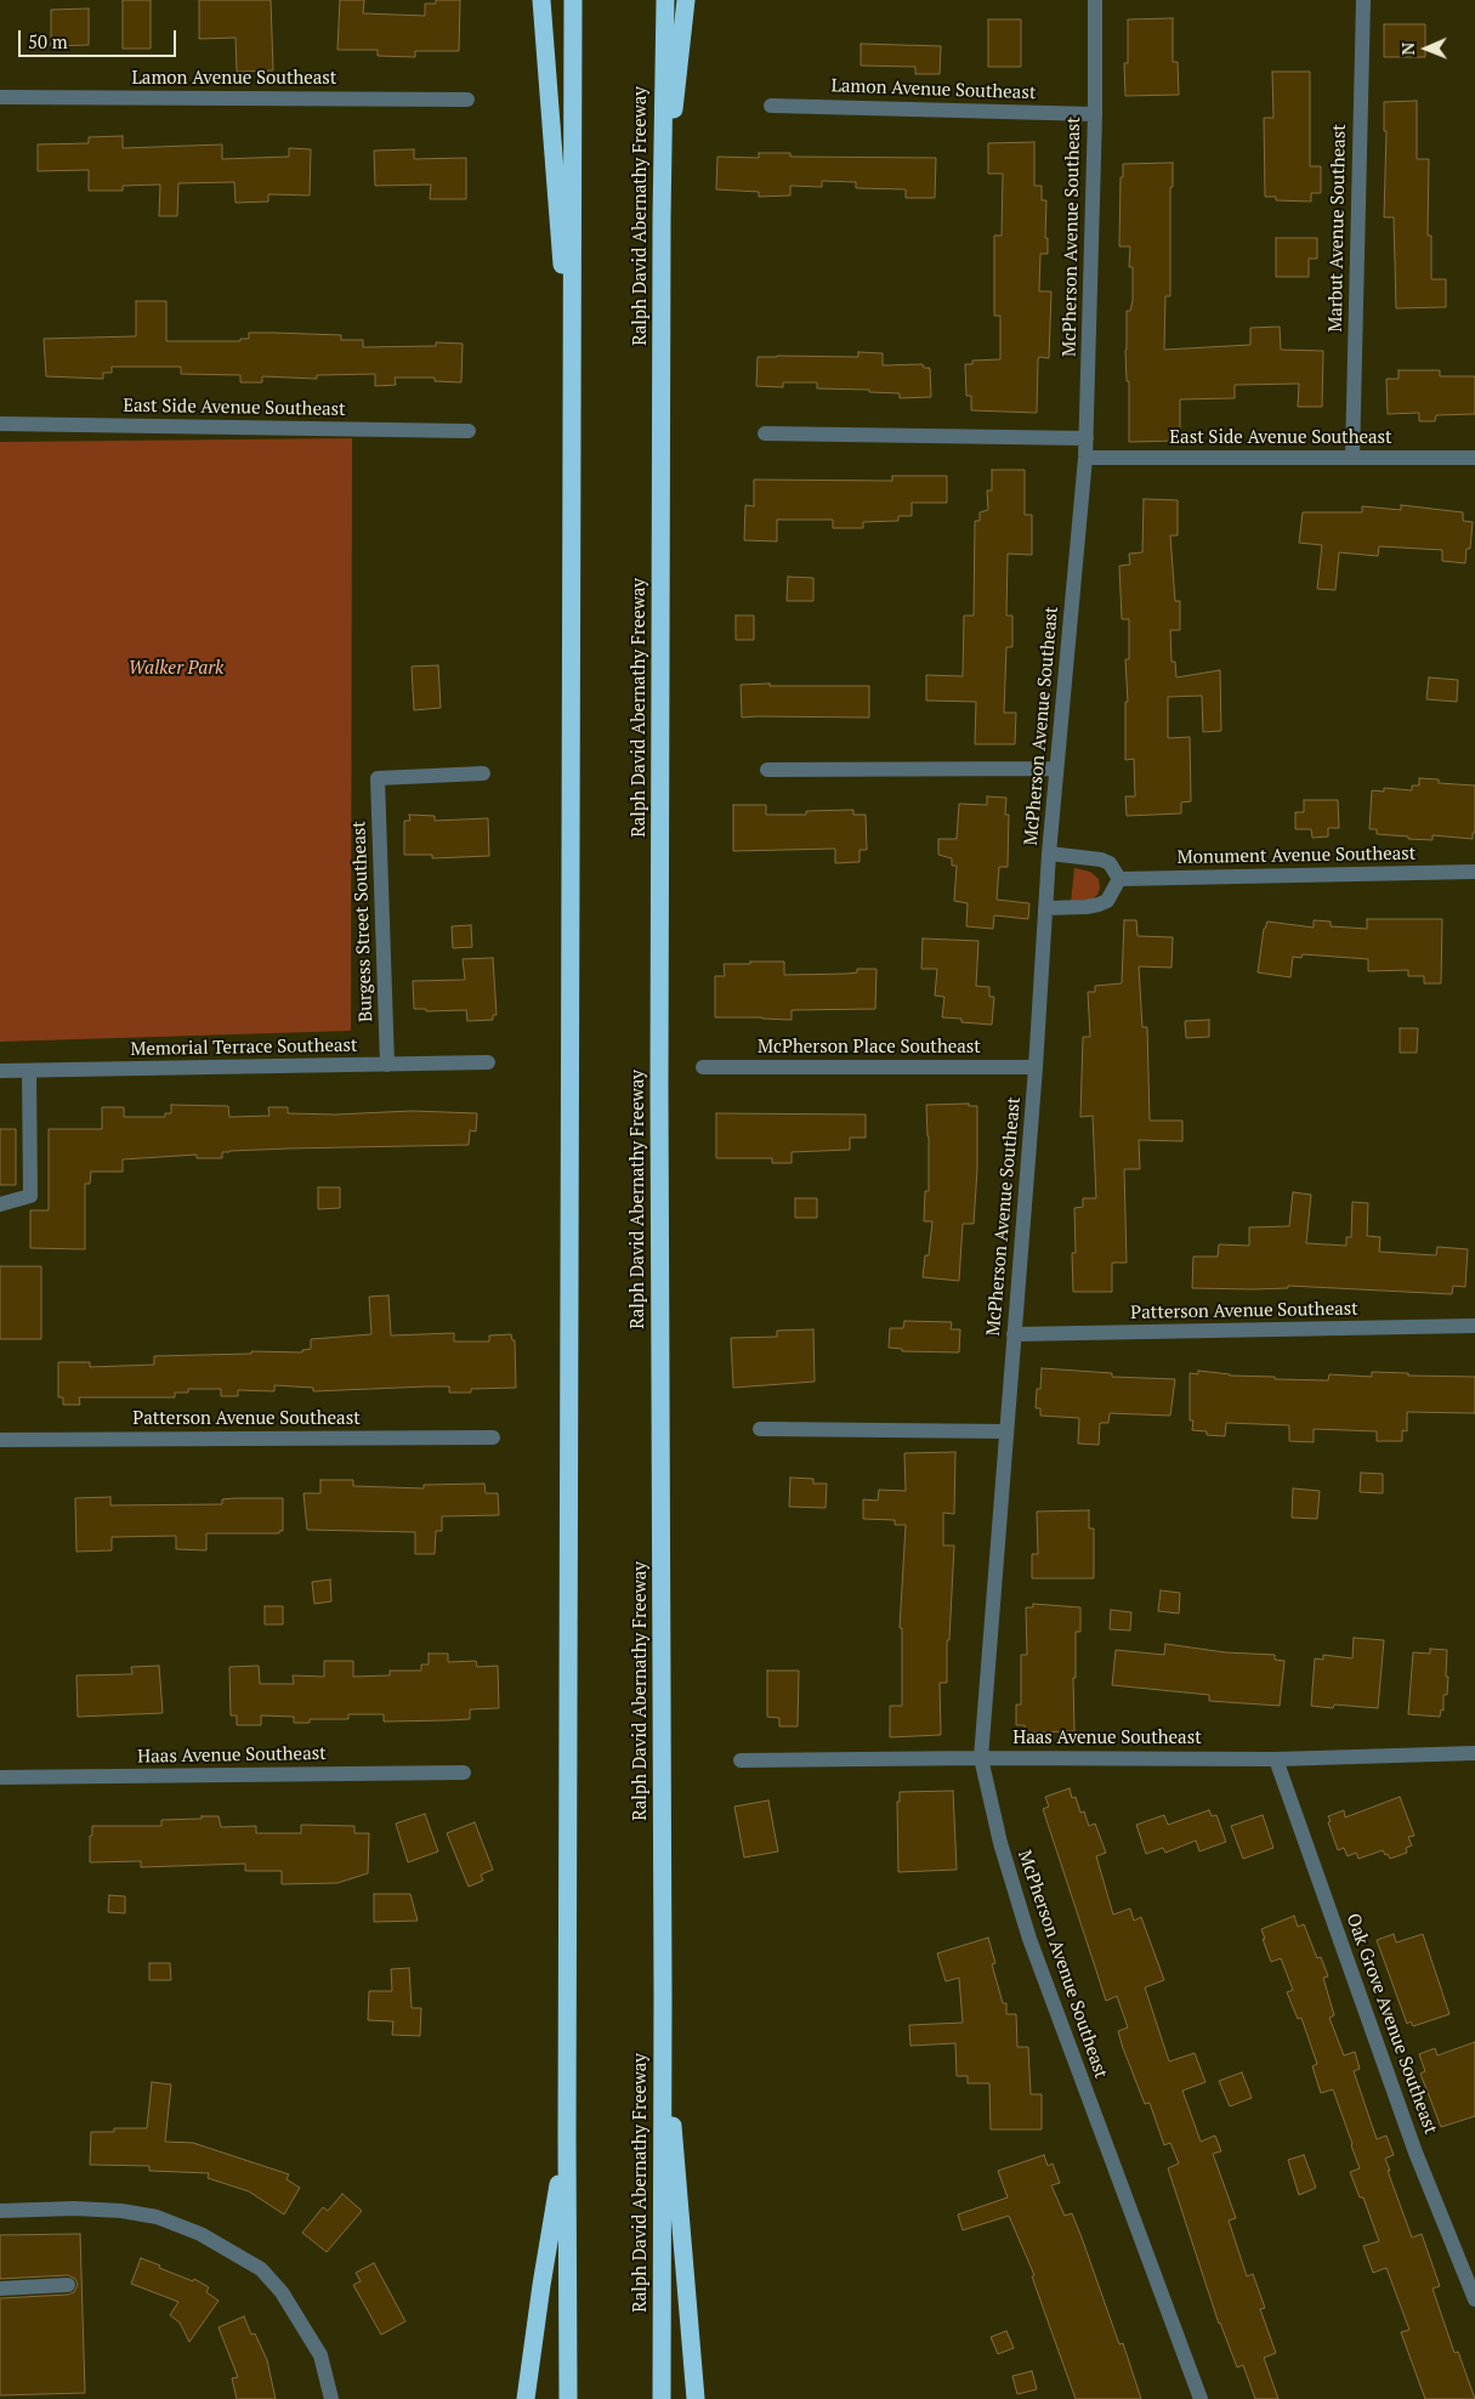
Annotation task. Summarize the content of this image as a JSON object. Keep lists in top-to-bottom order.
{
  "streets": {
    "highway": ["Ralph David Abernathy Freeway"],
    "street": [
      "Lamon Avenue Southeast",
      "Marbut Avenue Southeast",
      "McPherson Avenue Southeast",
      "East Side Avenue Southeast",
      "Monument Avenue Southeast",
      "Burgess Street Southeast",
      "Memorial Terrace Southeast",
      "McPherson Place Southeast",
      "Patterson Avenue Southeast",
      "Haas Avenue Southeast",
      "Oak Grove Avenue Southeast"
    ]
  },
  "crossings": [
    ["Lamon Avenue Southeast", "McPherson Avenue Southeast"],
    ["Marbut Avenue Southeast", "East Side Avenue Southeast"],
    ["McPherson Avenue Southeast", "East Side Avenue Southeast"],
    ["McPherson Avenue Southeast", "McPherson Place Southeast"],
    ["McPherson Avenue Southeast", "Patterson Avenue Southeast"],
    ["McPherson Avenue Southeast", "Haas Avenue Southeast"],
    ["Burgess Street Southeast", "Memorial Terrace Southeast"],
    ["Haas Avenue Southeast", "Oak Grove Avenue Southeast"]
  ],
  "parks": ["Walker Park"],
  "scale_bar": "50 m",
  "north": "left"
}
